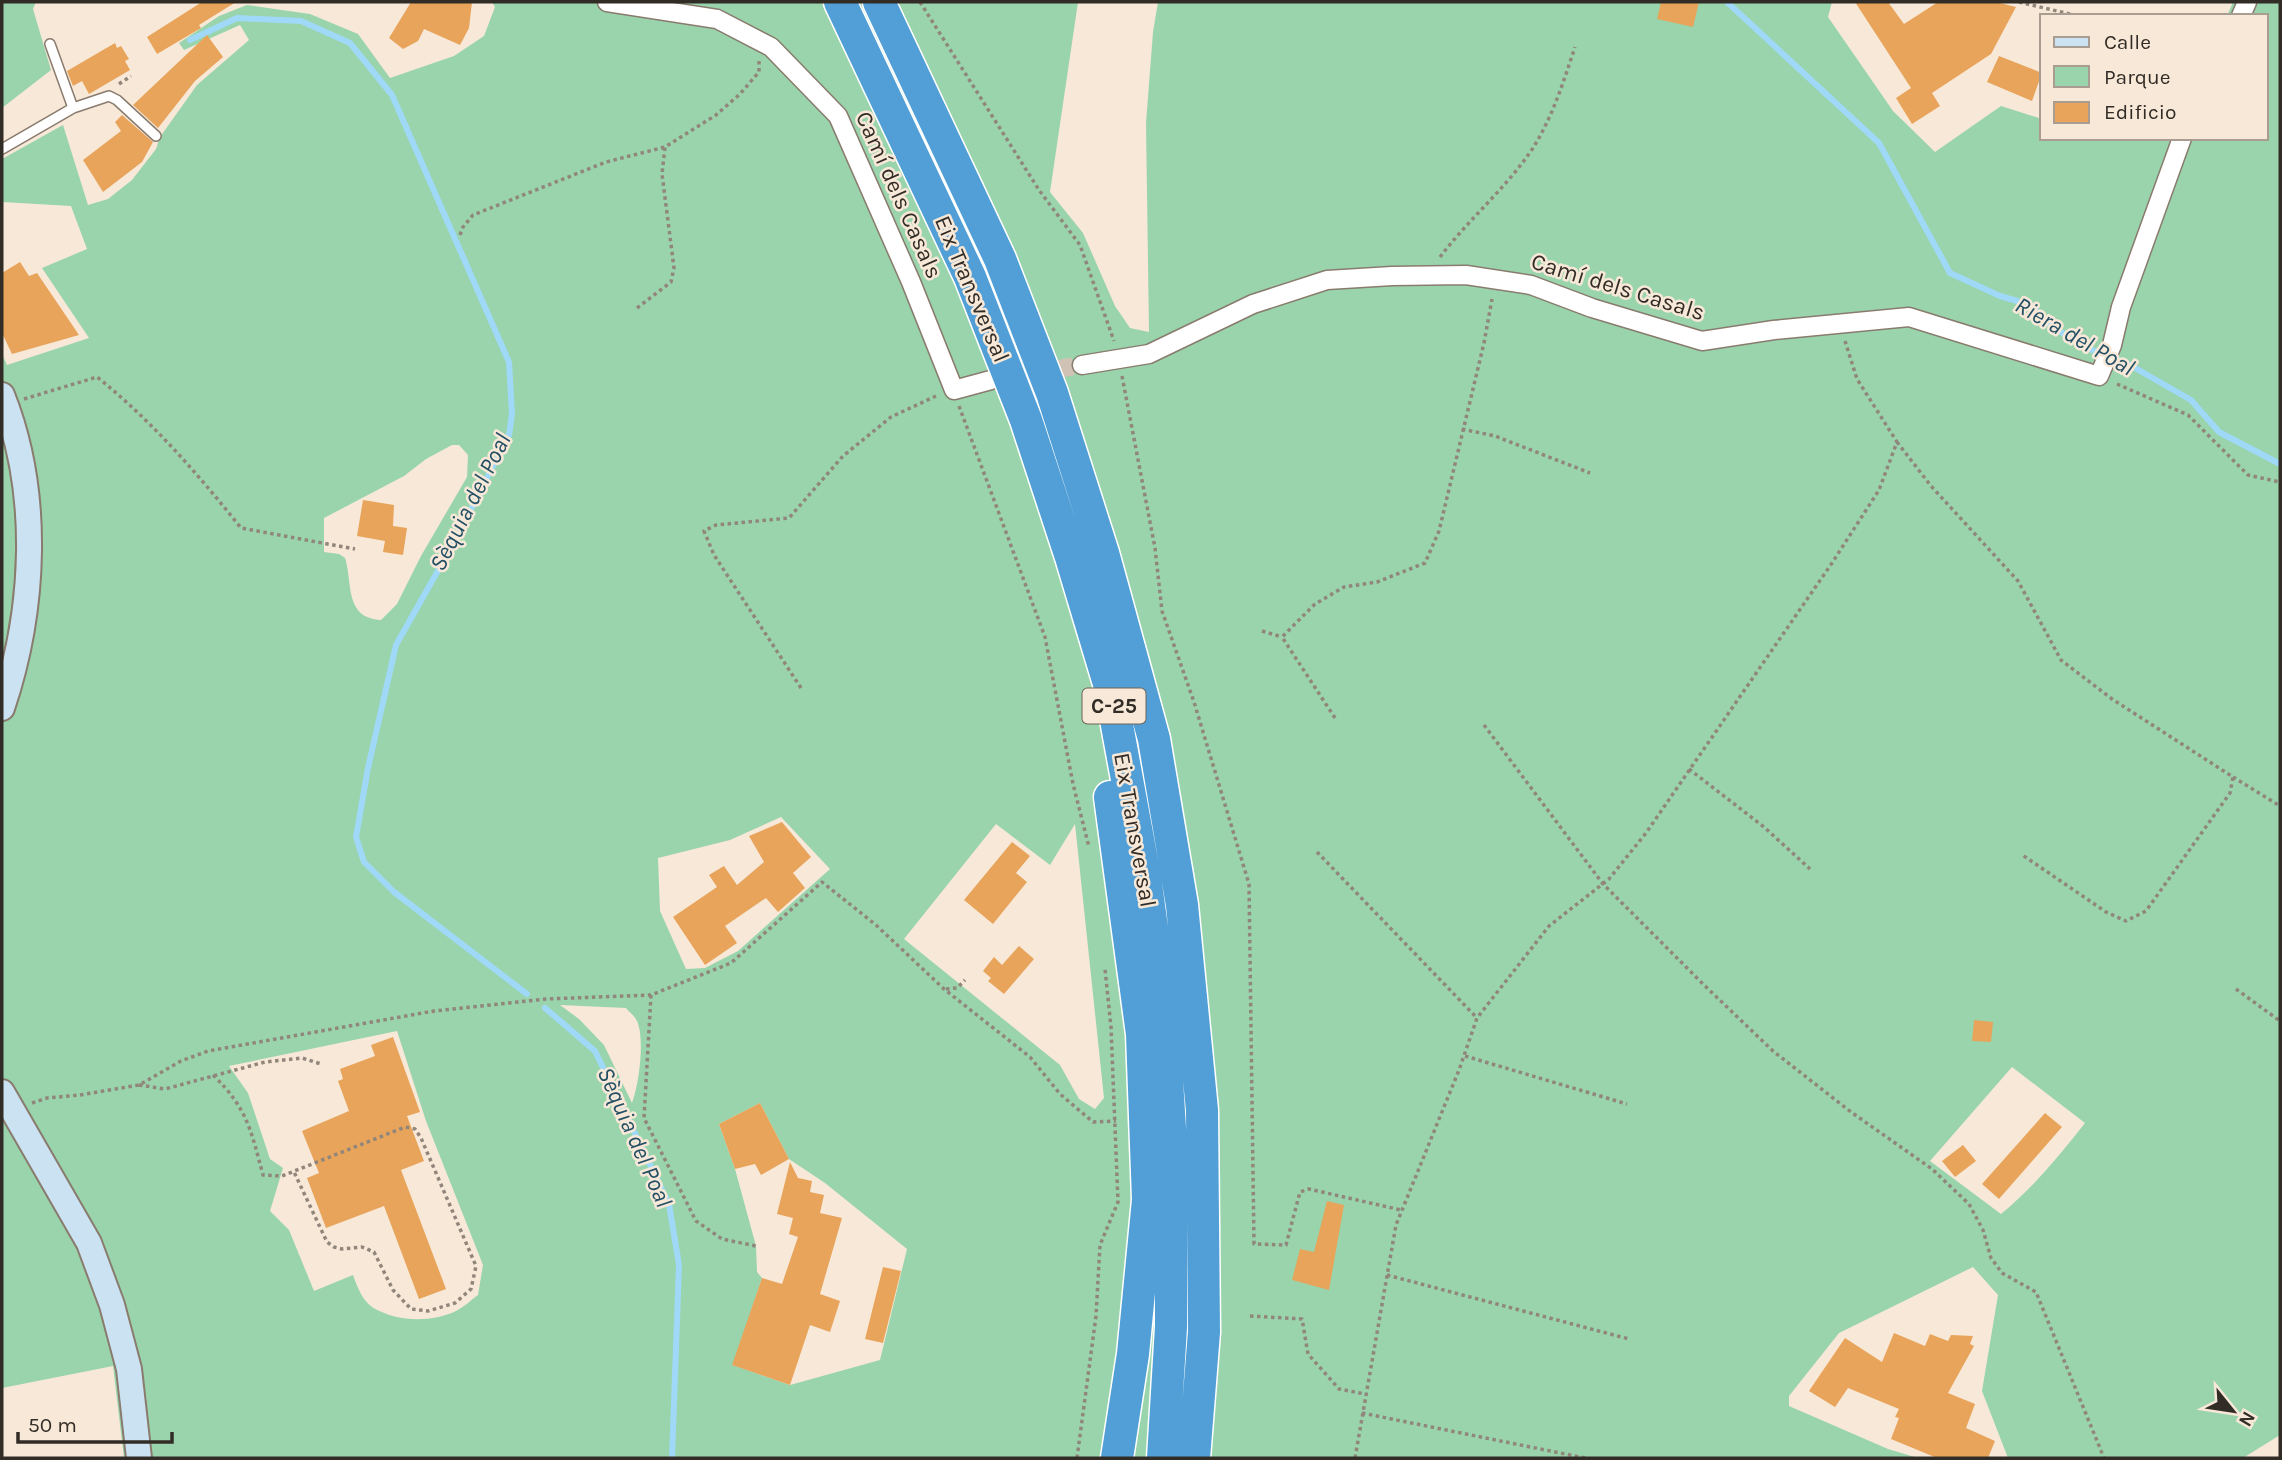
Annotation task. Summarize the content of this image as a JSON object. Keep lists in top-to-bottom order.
{
  "streets": {
    "highway": ["Eix Transversal", "C-25"],
    "street": ["Camí dels Casals"]
  },
  "water": ["Riera del Poal", "Sèquia del Poal"],
  "legend": ["Calle", "Parque", "Edificio"],
  "scale_bar": "50 m",
  "north": "bottom right"
}
